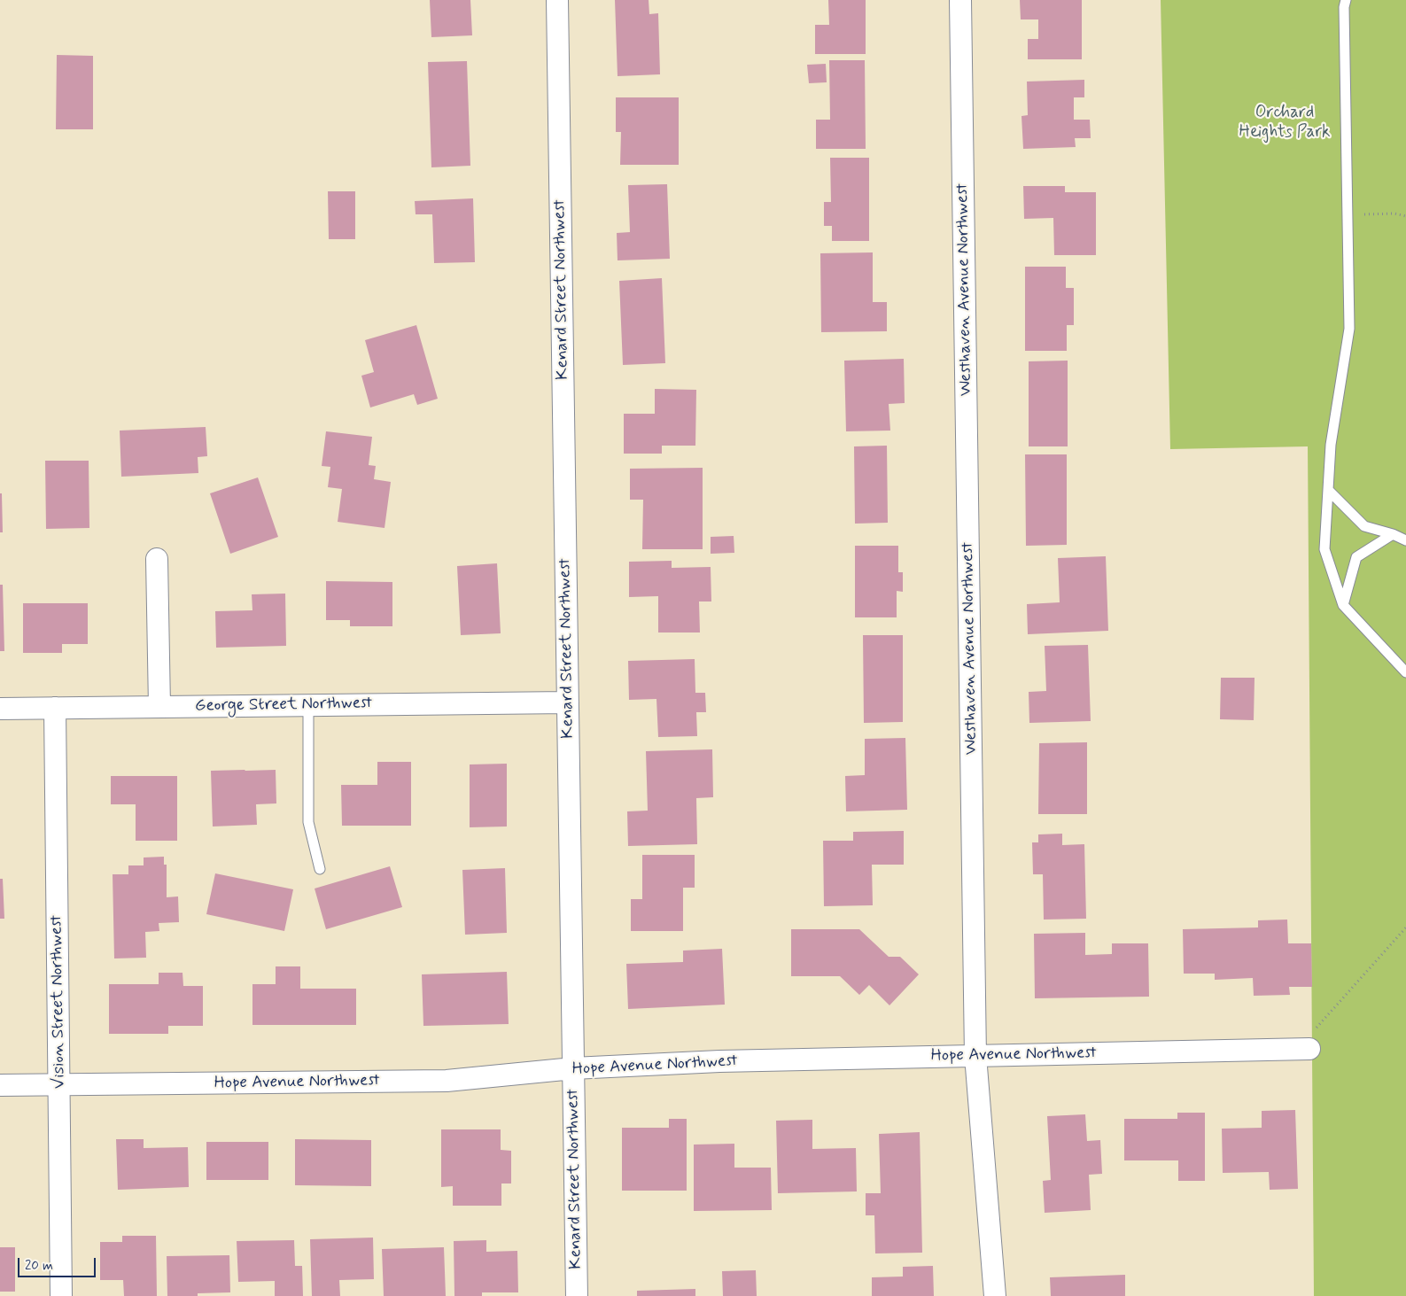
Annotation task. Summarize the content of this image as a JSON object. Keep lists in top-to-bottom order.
{
  "streets": {
    "street": [
      "Kenard Street Northwest",
      "Westhaven Avenue Northwest",
      "George Street Northwest",
      "Vision Street Northwest",
      "Hope Avenue Northwest"
    ]
  },
  "crossings": [
    ["Kenard Street Northwest", "George Street Northwest"],
    ["Kenard Street Northwest", "Hope Avenue Northwest"],
    ["Westhaven Avenue Northwest", "Hope Avenue Northwest"],
    ["George Street Northwest", "Vision Street Northwest"],
    ["Vision Street Northwest", "Hope Avenue Northwest"]
  ],
  "parks": ["Orchard Heights Park"],
  "scale_bar": "20 m"
}
